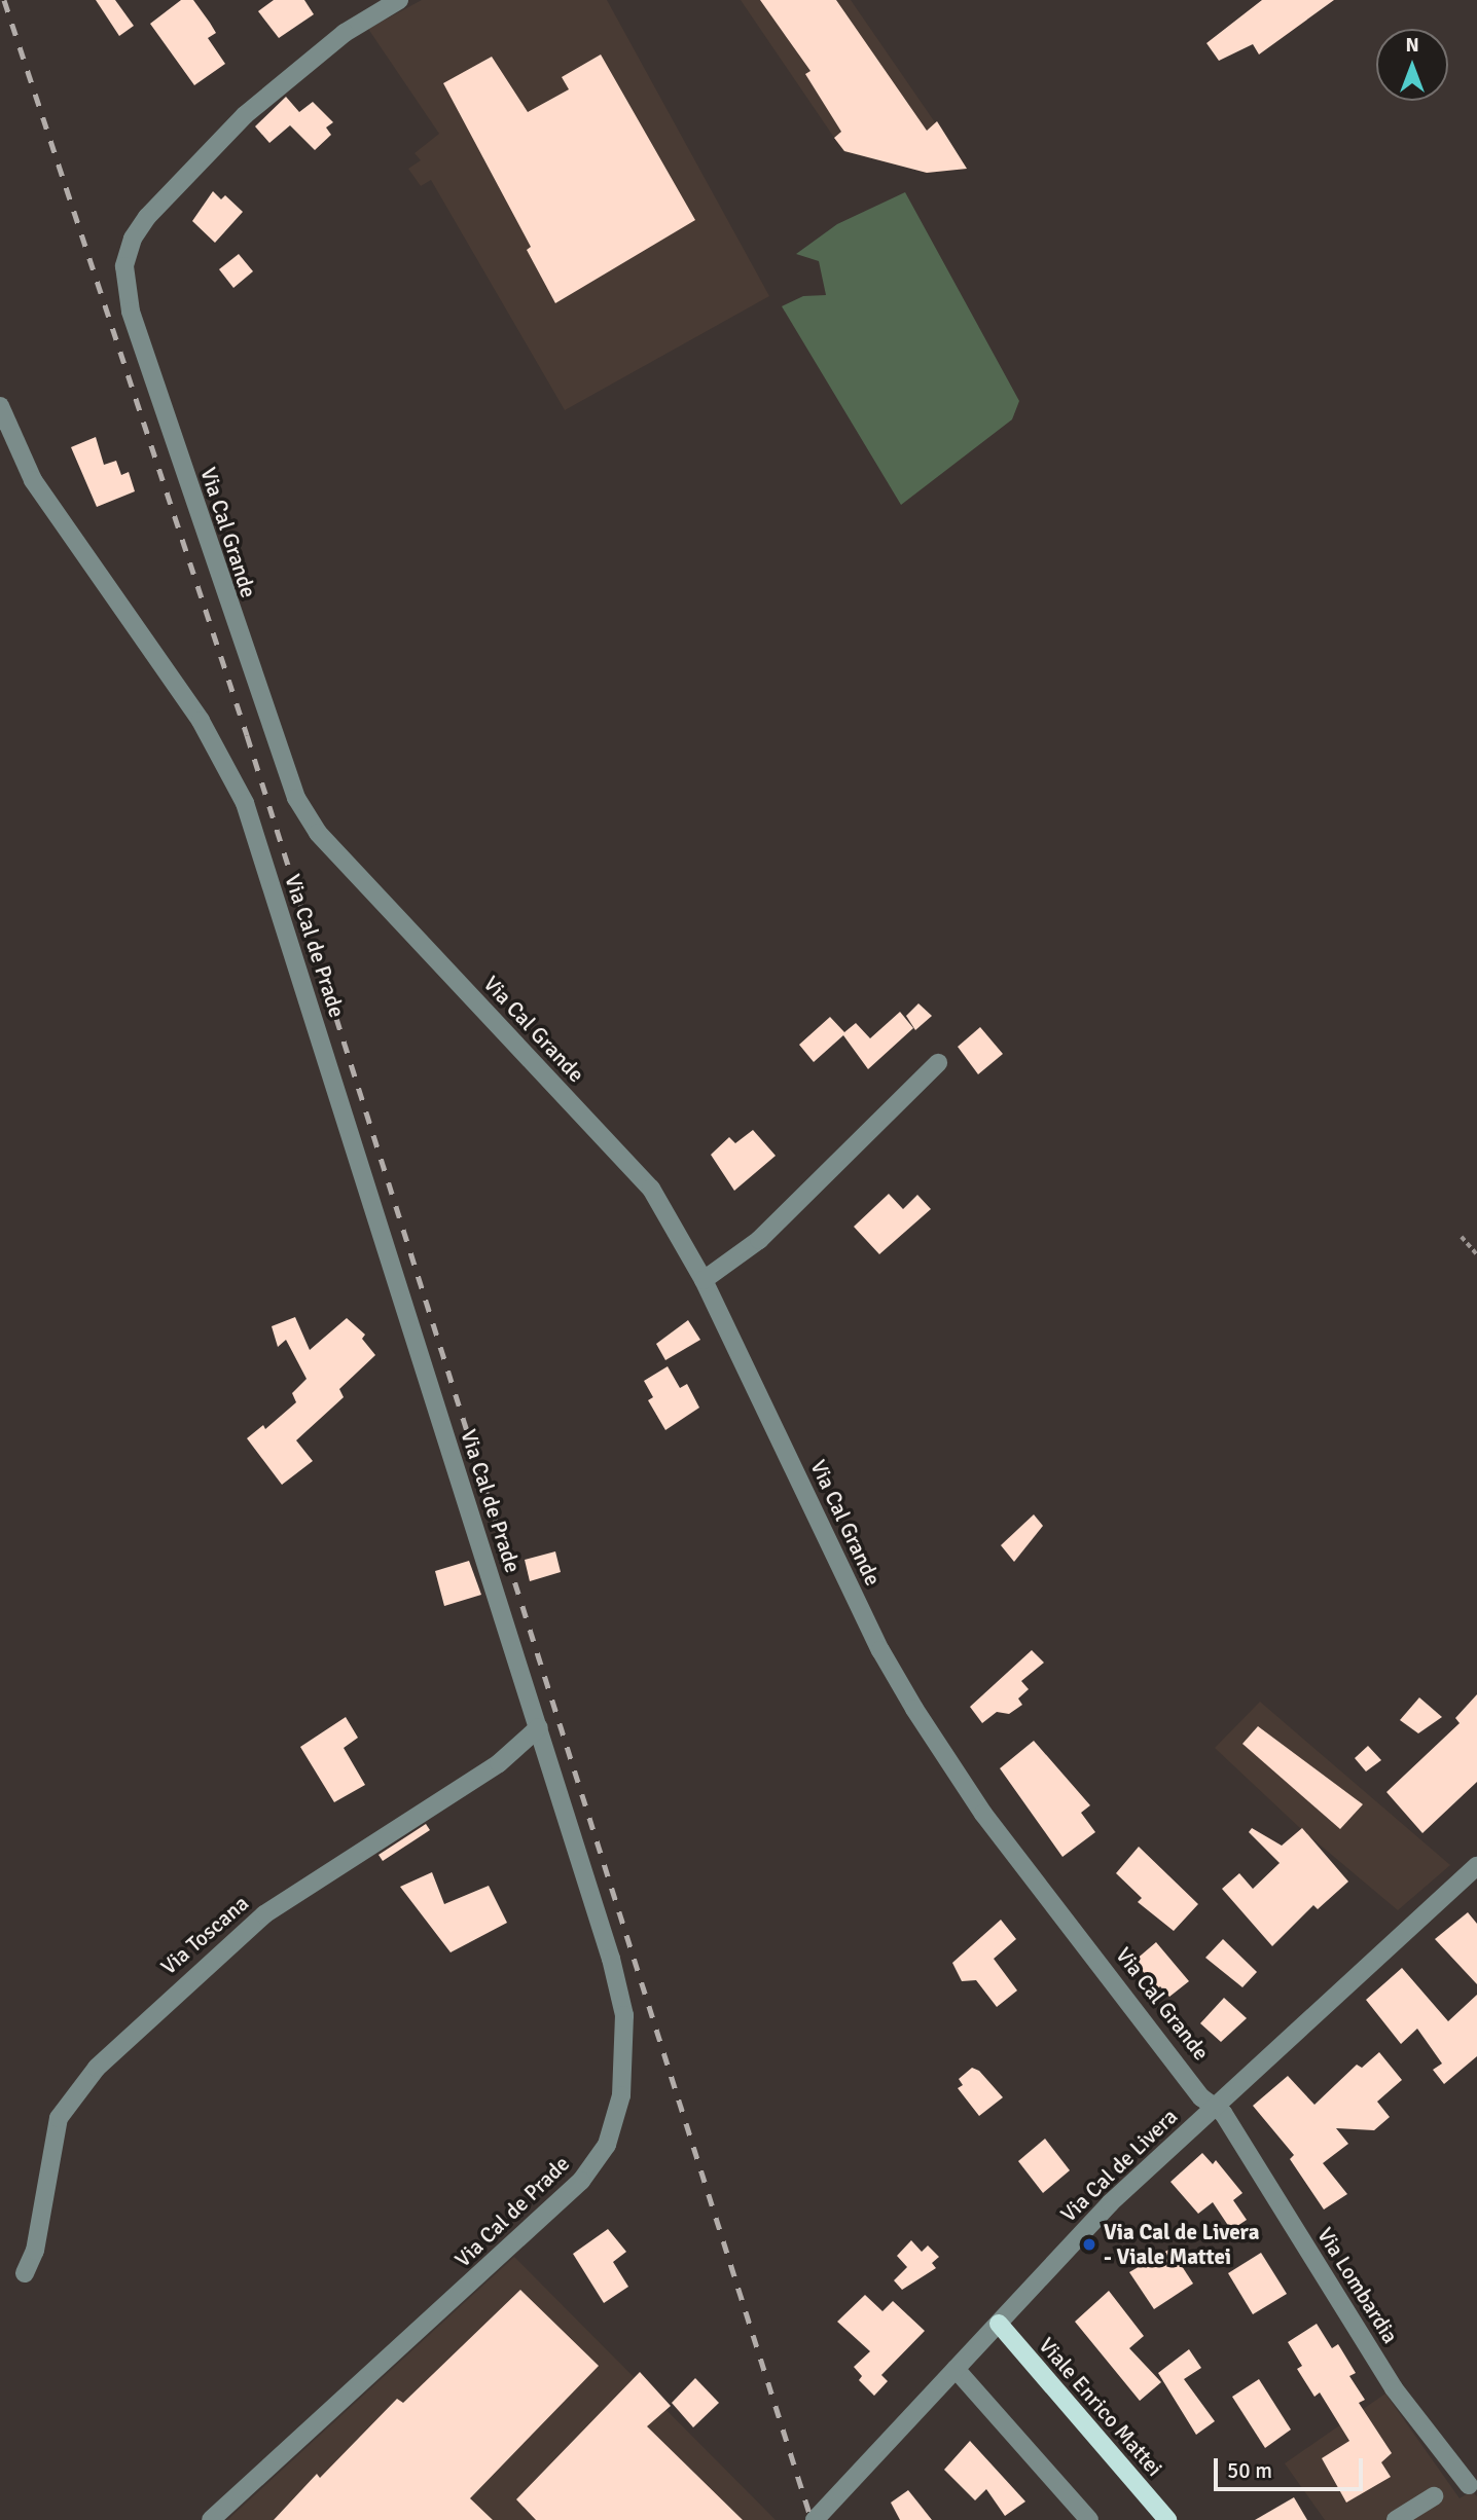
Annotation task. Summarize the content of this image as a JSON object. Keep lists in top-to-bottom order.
{
  "streets": {
    "main road": ["Viale Enrico Mattei"],
    "street": [
      "Via Cal Grande",
      "Via Cal de Prade",
      "Via Toscana",
      "Via Cal de Livera",
      "Via Lombardia"
    ]
  },
  "crossings": [
    ["Via Cal Grande", "Via Cal de Livera"],
    ["Via Cal Grande", "Via Lombardia"],
    ["Via Cal de Prade", "Via Toscana"],
    ["Via Cal de Livera", "Via Lombardia"],
    ["Via Cal de Livera", "Viale Enrico Mattei"]
  ],
  "places": ["Via Cal de Livera - Viale Mattei"],
  "scale_bar": "50 m",
  "north": "top"
}
